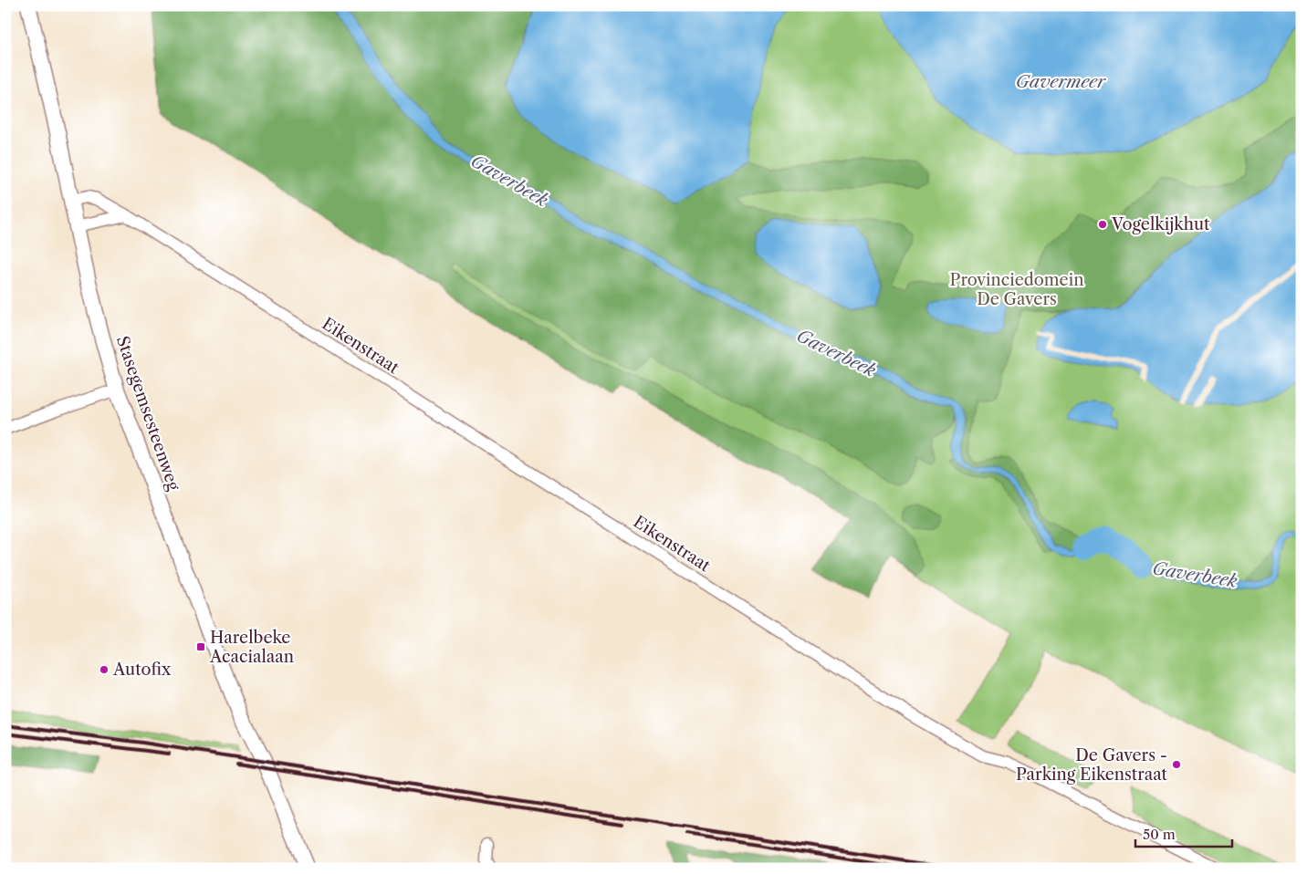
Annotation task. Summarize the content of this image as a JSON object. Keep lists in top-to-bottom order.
{
  "streets": {
    "street": ["Eikenstraat", "Stasegemsesteenweg"]
  },
  "crossings": [
    ["Eikenstraat", "Stasegemsesteenweg"]
  ],
  "water": ["Gavermeer", "Gaverbeek"],
  "parks": ["Provinciedomein De Gavers"],
  "places": {
    "other": ["Vogelkijkhut", "Autofix", "De Gavers - Parking Eikenstraat"],
    "transit": ["Harelbeke Acacialaan"]
  },
  "scale_bar": "50 m"
}
